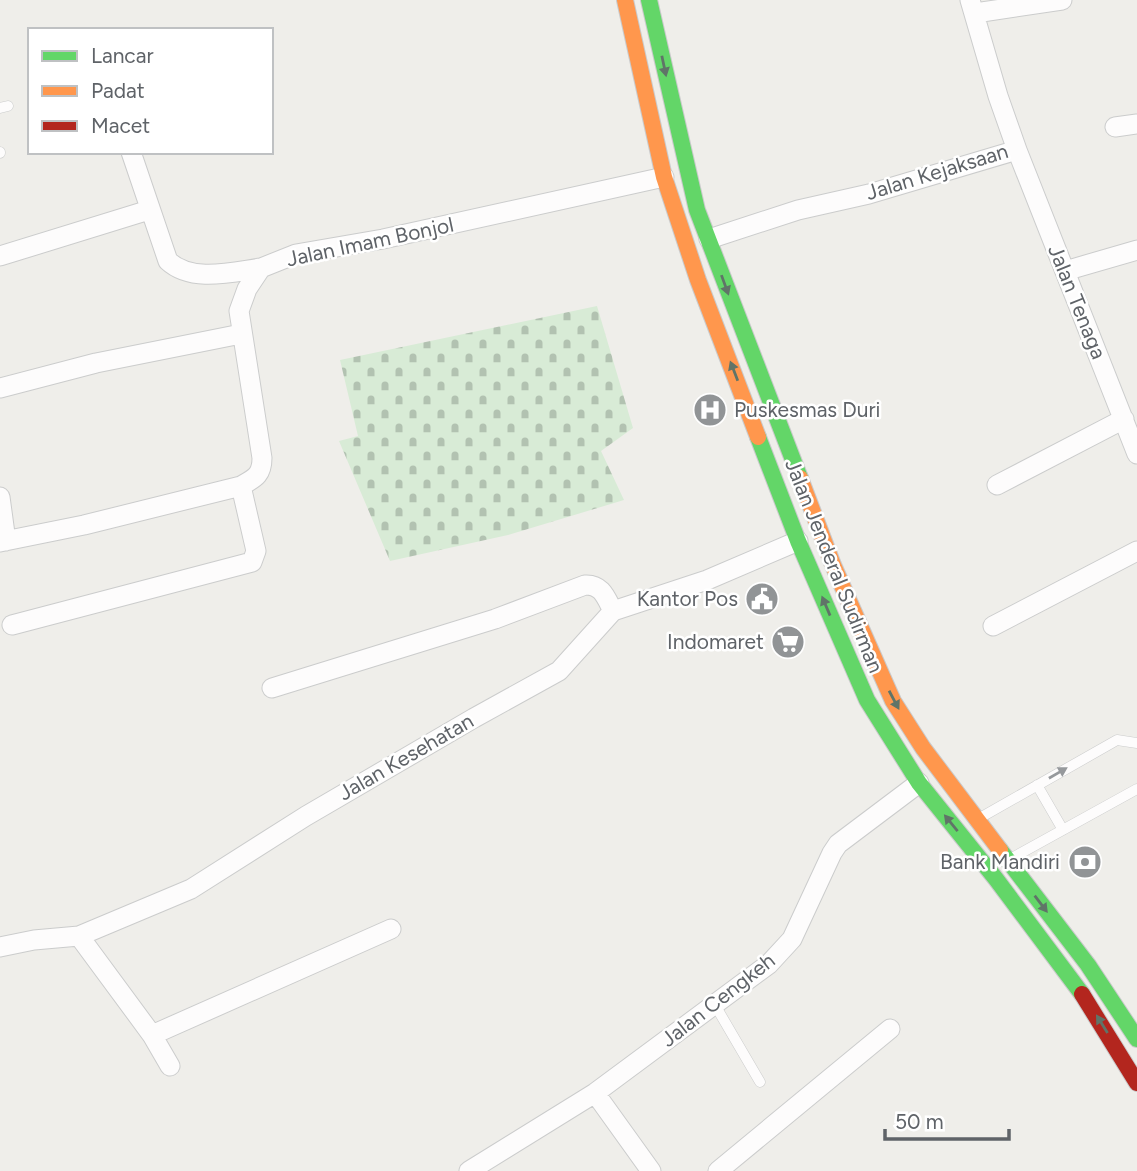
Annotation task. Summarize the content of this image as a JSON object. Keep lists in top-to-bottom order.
{
  "streets": {
    "street": [
      "Jalan Kejaksaan",
      "Jalan Imam Bonjol",
      "Jalan Tenaga",
      "Jalan Jenderal Sudirman",
      "Jalan Kesehatan",
      "Jalan Cengkeh"
    ]
  },
  "crossings": [
    ["Jalan Kejaksaan", "Jalan Tenaga"],
    ["Jalan Kejaksaan", "Jalan Jenderal Sudirman"],
    ["Jalan Imam Bonjol", "Jalan Jenderal Sudirman"],
    ["Jalan Jenderal Sudirman", "Jalan Cengkeh"]
  ],
  "places": {
    "hospital": ["Puskesmas Duri"],
    "public building": ["Kantor Pos"],
    "supermarket": ["Indomaret"],
    "bank": ["Bank Mandiri"]
  },
  "legend": ["Lancar", "Padat", "Macet"],
  "scale_bar": "50 m"
}
